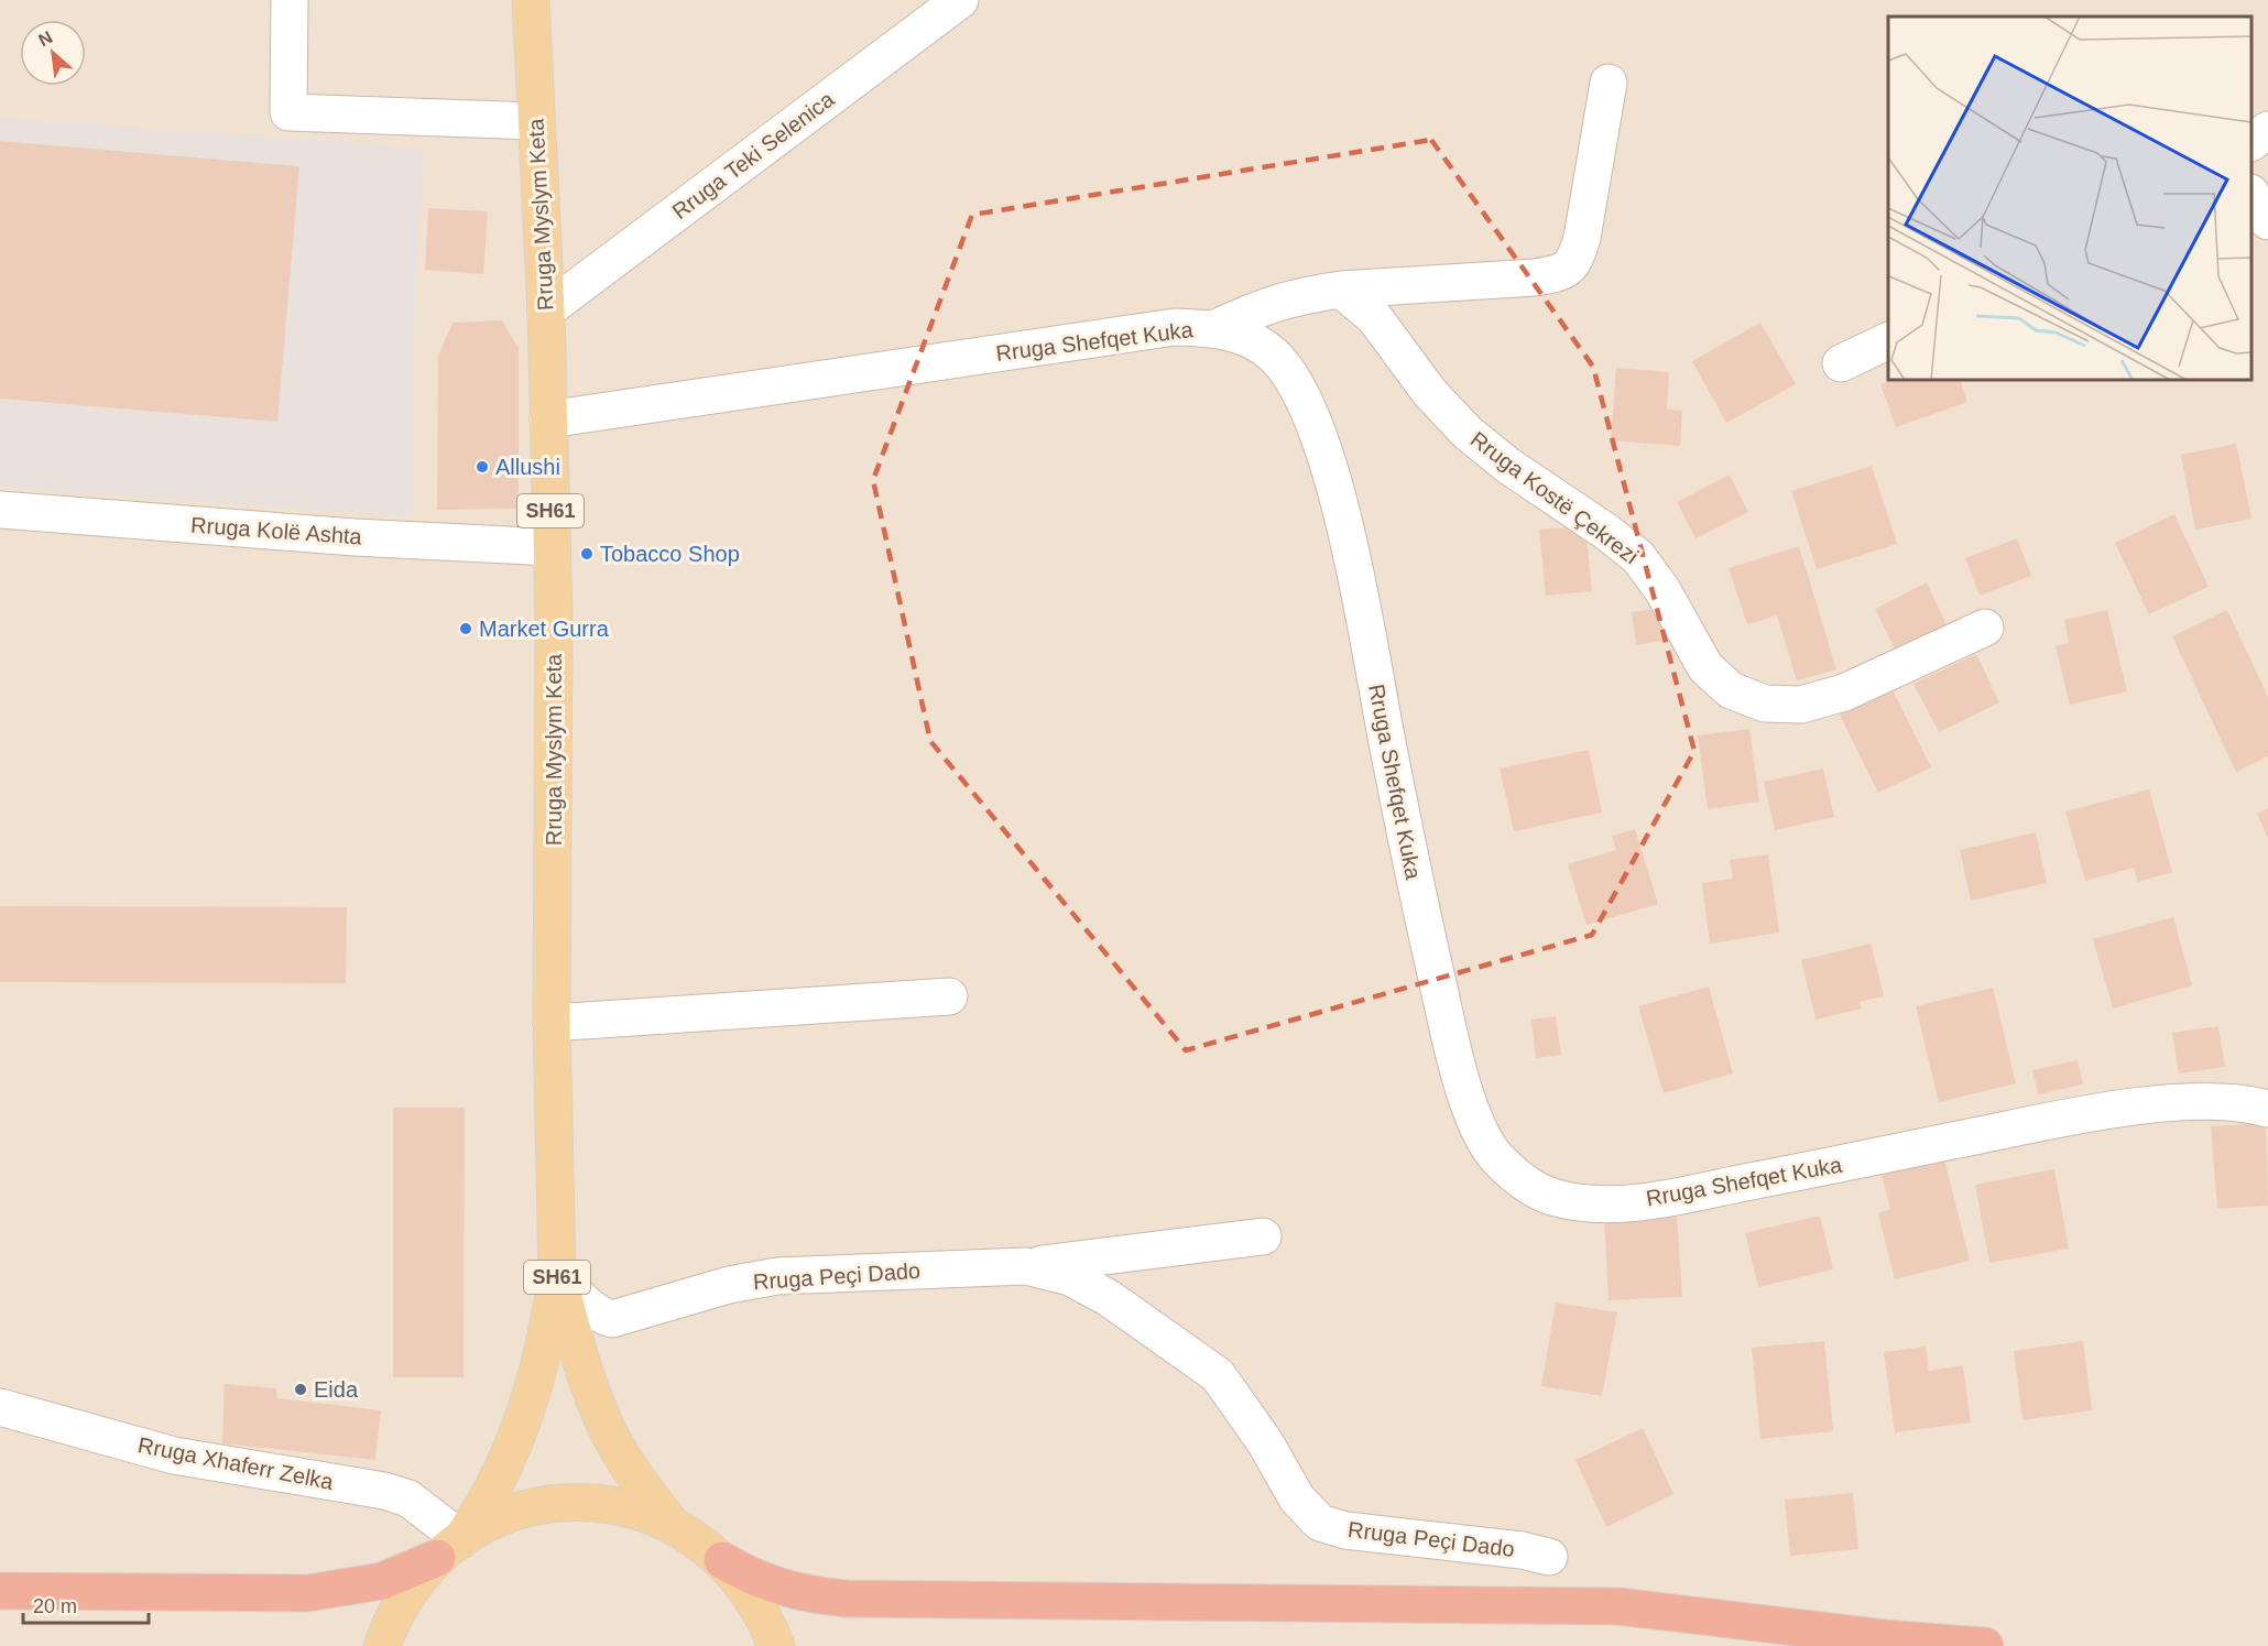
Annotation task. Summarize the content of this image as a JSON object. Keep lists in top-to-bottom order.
{
  "streets": {
    "main road": ["Rruga Myslym Keta", "SH61"],
    "street": [
      "Rruga Teki Selenica",
      "Rruga Shefqet Kuka",
      "Rruga Kostë Çekrezi",
      "Rruga Kolë Ashta",
      "Rruga Peçi Dado",
      "Rruga Xhaferr Zelka"
    ]
  },
  "crossings": [
    ["Rruga Teki Selenica", "Rruga Myslym Keta"],
    ["Rruga Myslym Keta", "Rruga Shefqet Kuka"],
    ["Rruga Myslym Keta", "SH61"],
    ["Rruga Myslym Keta", "Rruga Kolë Ashta"],
    ["Rruga Myslym Keta", "Rruga Peçi Dado"],
    ["SH61", "Rruga Peçi Dado"],
    ["SH61", "Rruga Xhaferr Zelka"]
  ],
  "places": [
    "Allushi",
    "Tobacco Shop",
    "Market Gurra",
    "Eida"
  ],
  "scale_bar": "20 m",
  "north": "top left"
}
